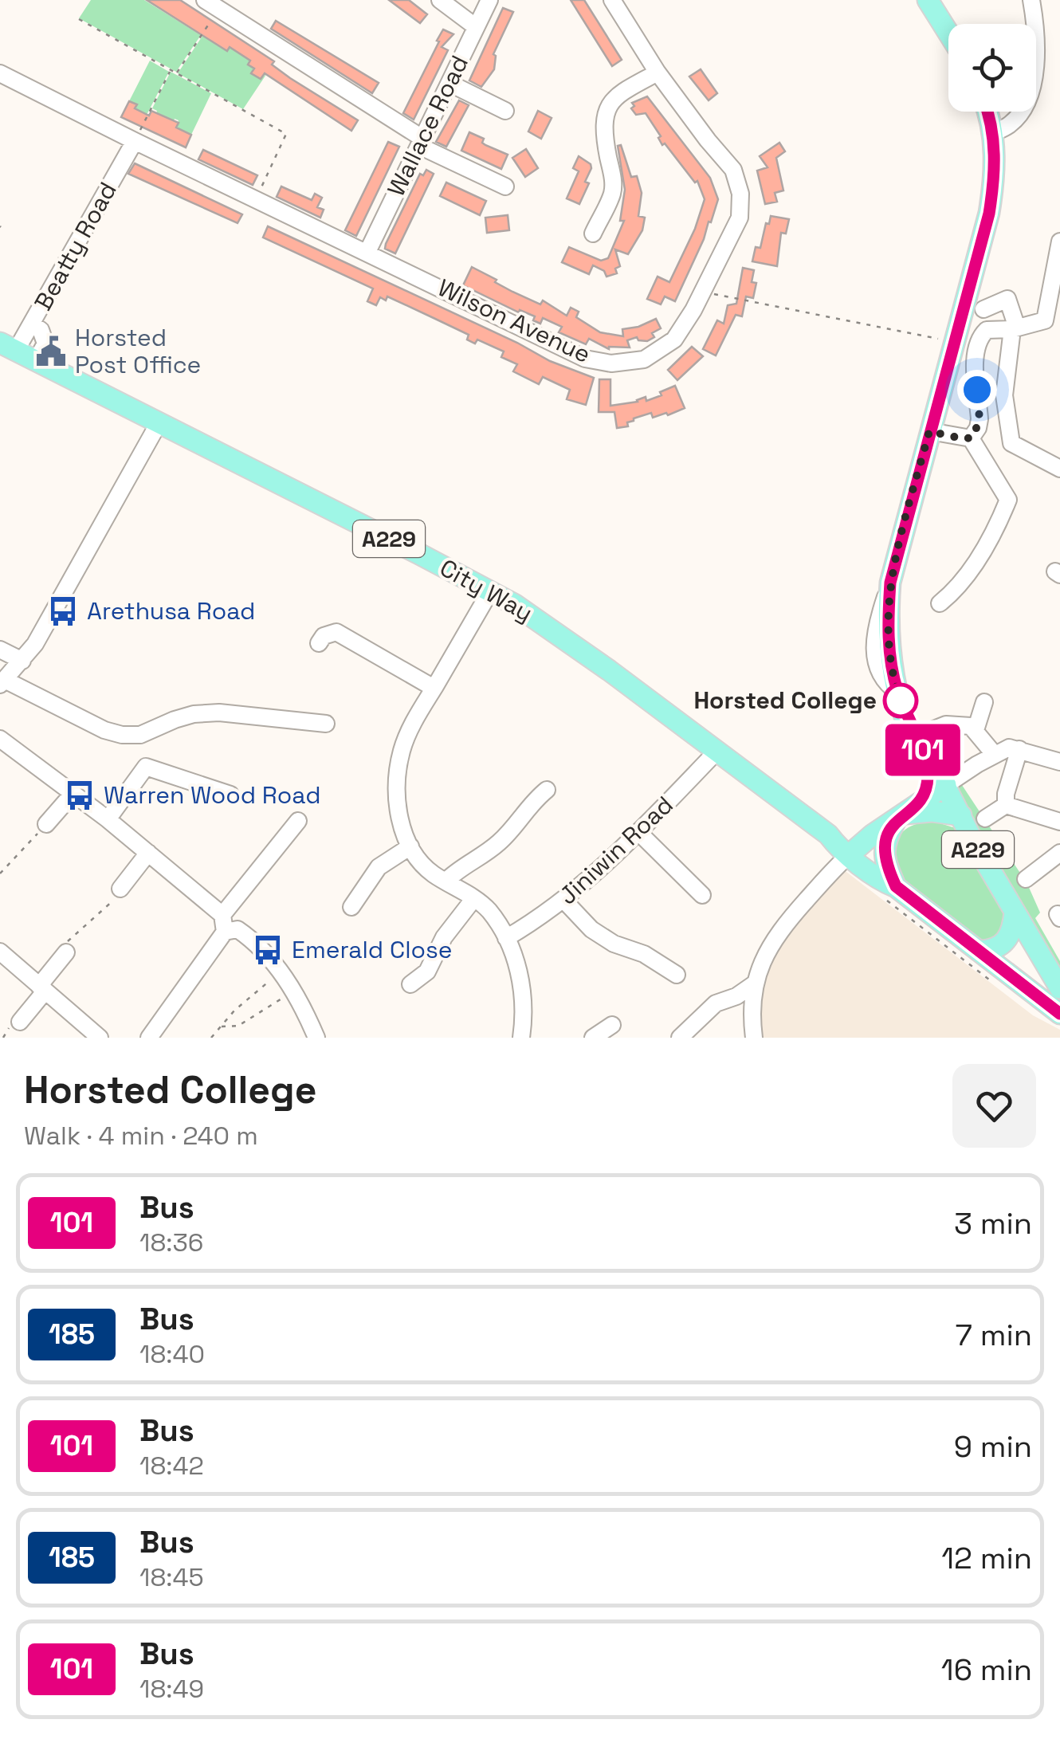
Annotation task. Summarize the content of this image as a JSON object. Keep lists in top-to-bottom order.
{
  "streets": {
    "main road": ["A229", "City Way"],
    "street": [
      "Wallace Road",
      "Beatty Road",
      "Wilson Avenue",
      "Jiniwin Road"
    ]
  },
  "crossings": [
    ["Wallace Road", "Wilson Avenue"],
    ["Beatty Road", "Wilson Avenue"],
    ["Beatty Road", "City Way"],
    ["A229", "City Way"],
    ["City Way", "Jiniwin Road"]
  ],
  "places": {
    "public building": ["Horsted Post Office"],
    "bus stop": ["Arethusa Road", "Warren Wood Road", "Emerald Close"],
    "other": ["Horsted College"]
  },
  "lines": ["bus line 101"],
  "page": {
    "on_map": "101",
    "heading": ["Horsted College", "Walk · 4 min · 240 m"],
    "list": [
      {
        "mark": "101",
        "name": "Bus",
        "note": "18:36",
        "value": "3 min"
      },
      {
        "mark": "185",
        "name": "Bus",
        "note": "18:40",
        "value": "7 min"
      },
      {
        "mark": "101",
        "name": "Bus",
        "note": "18:42",
        "value": "9 min"
      },
      {
        "mark": "185",
        "name": "Bus",
        "note": "18:45",
        "value": "12 min"
      },
      {
        "mark": "101",
        "name": "Bus",
        "note": "18:49",
        "value": "16 min"
      }
    ]
  }
}
